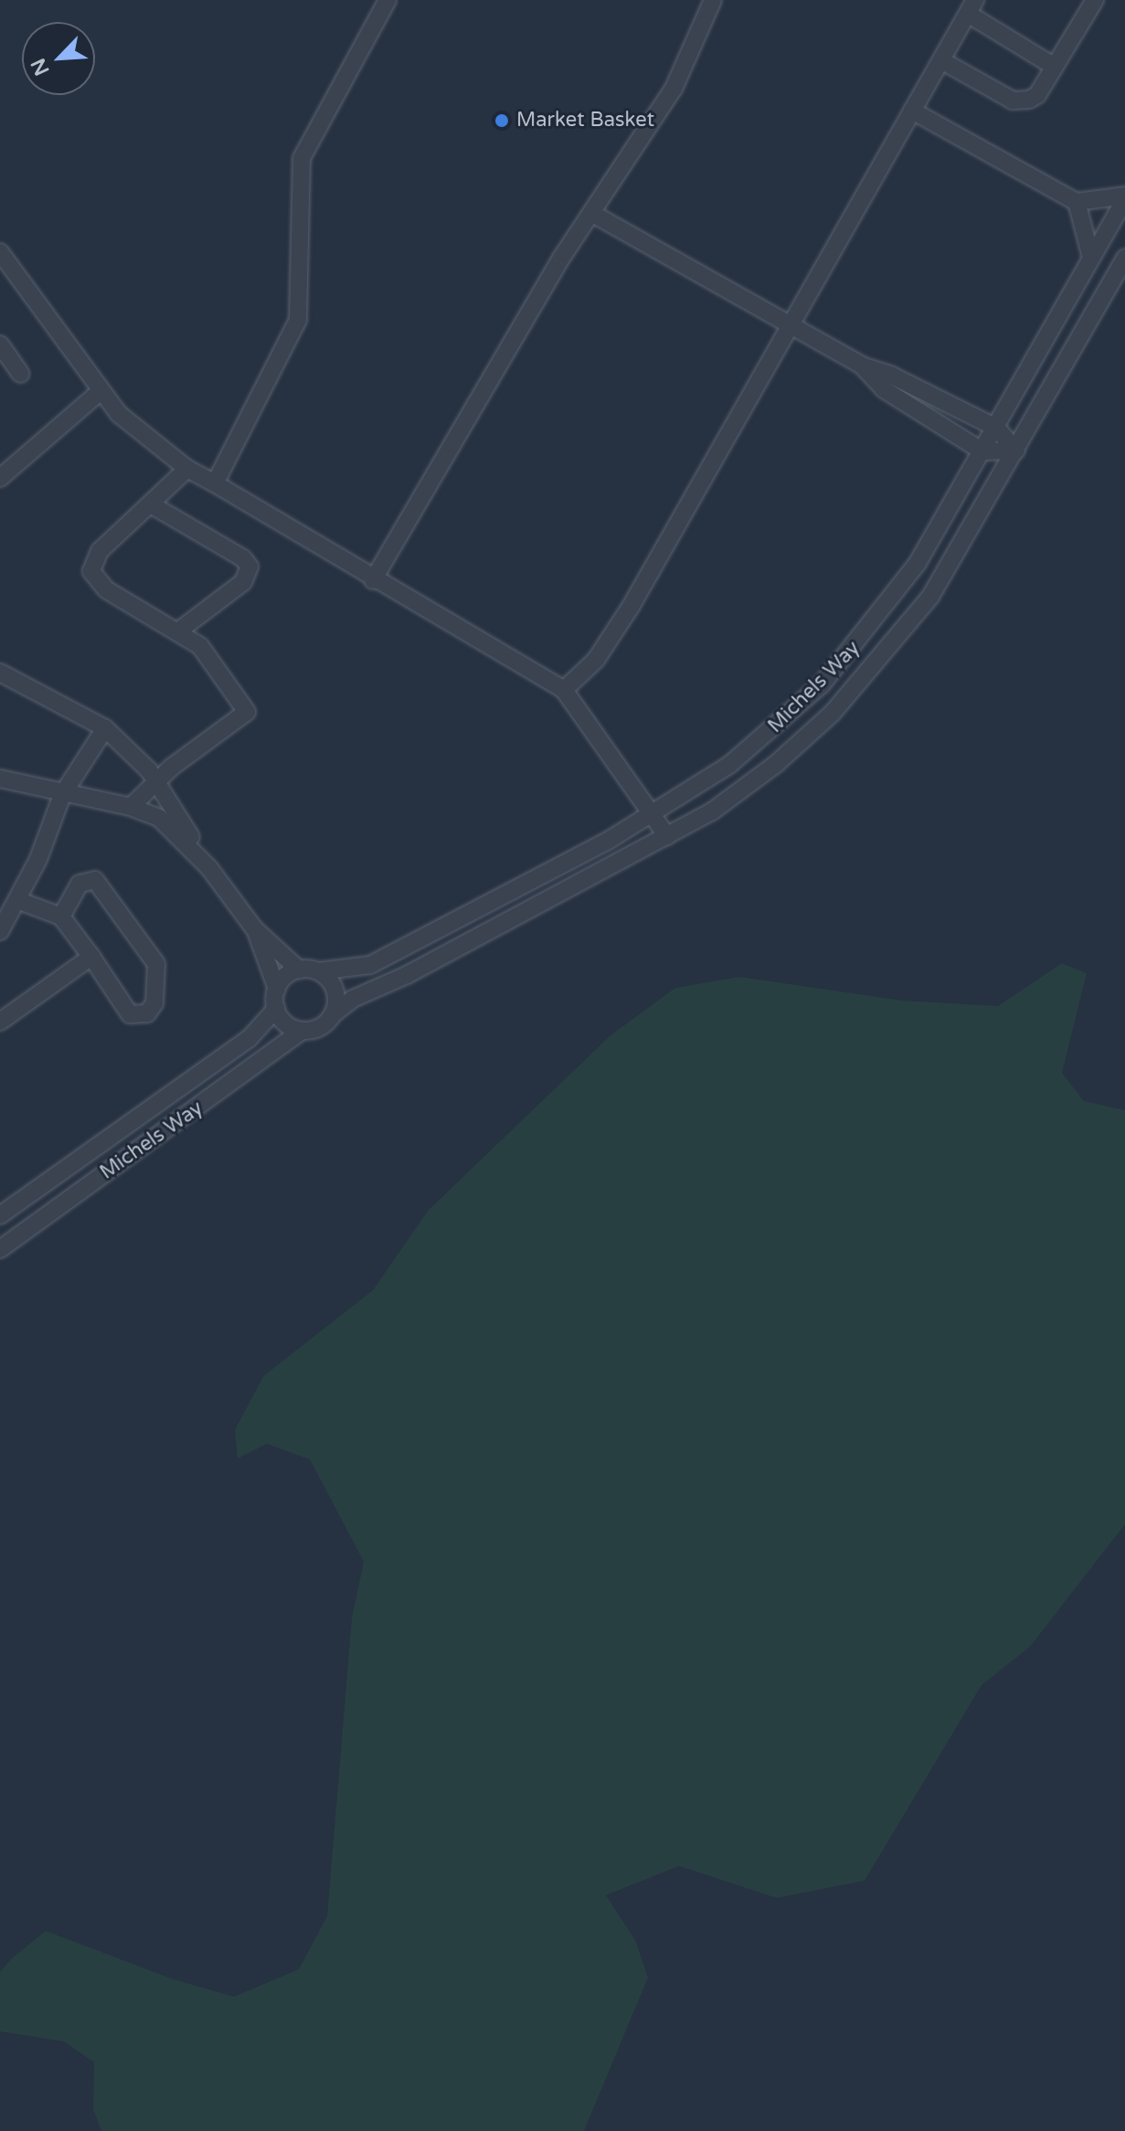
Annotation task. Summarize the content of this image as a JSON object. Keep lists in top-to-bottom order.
{
  "streets": {
    "street": ["Michels Way"]
  },
  "places": ["Market Basket"],
  "north": "bottom left"
}
